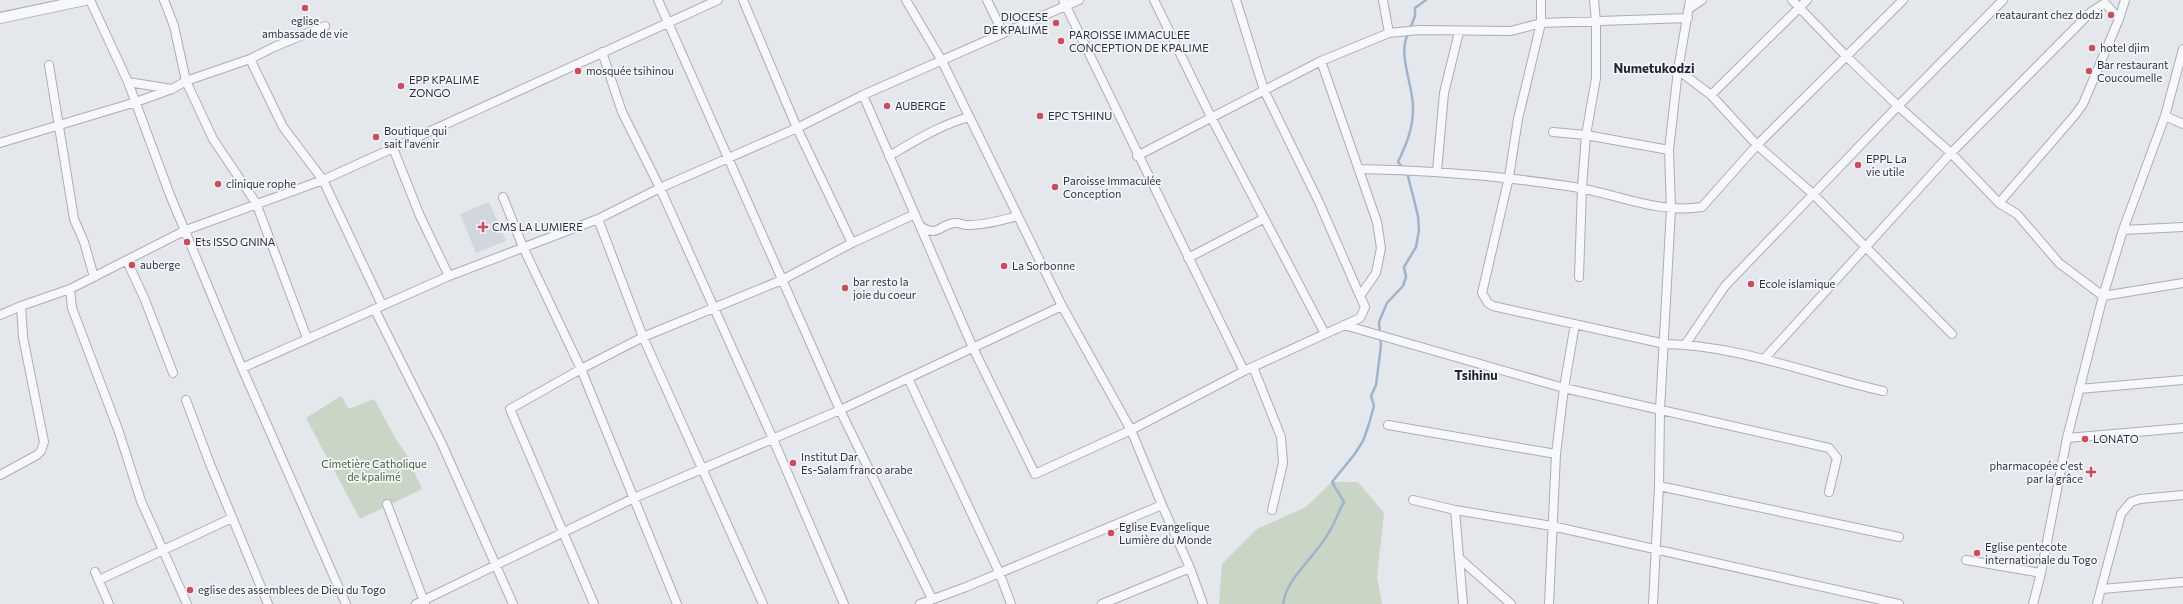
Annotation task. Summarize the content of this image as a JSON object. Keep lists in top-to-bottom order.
{
  "districts": ["Numetukodzi", "Tsihinu"],
  "parks": ["Cimetière Catholique de kpalimé"],
  "places": {
    "other": [
      "eglise ambassade de vie",
      "reataurant chez dodzi",
      "DIOCESE DE KPALIME",
      "PAROISSE IMMACULEE CONCEPTION DE KPALIME",
      "hotel djim",
      "mosquée tsihinou",
      "Bar restaurant Coucoumelle",
      "EPP KPALIME ZONGO",
      "AUBERGE",
      "EPC TSHINU",
      "Boutique qui sait l'avenir",
      "EPPL La vie utile",
      "clinique rophe",
      "Paroisse Immaculée Conception",
      "Ets ISSO GNINA",
      "auberge",
      "La Sorbonne",
      "Ecole islamique",
      "bar resto la joie du coeur",
      "LONATO",
      "Institut Dar Es-Salam franco arabe",
      "Eglise Evangelique Lumière du Monde",
      "Eglise pentecote internationale du Togo",
      "eglise des assemblees de Dieu du Togo"
    ],
    "health": ["CMS LA LUMIERE", "pharmacopée c'est par la grâce"]
  }
}
